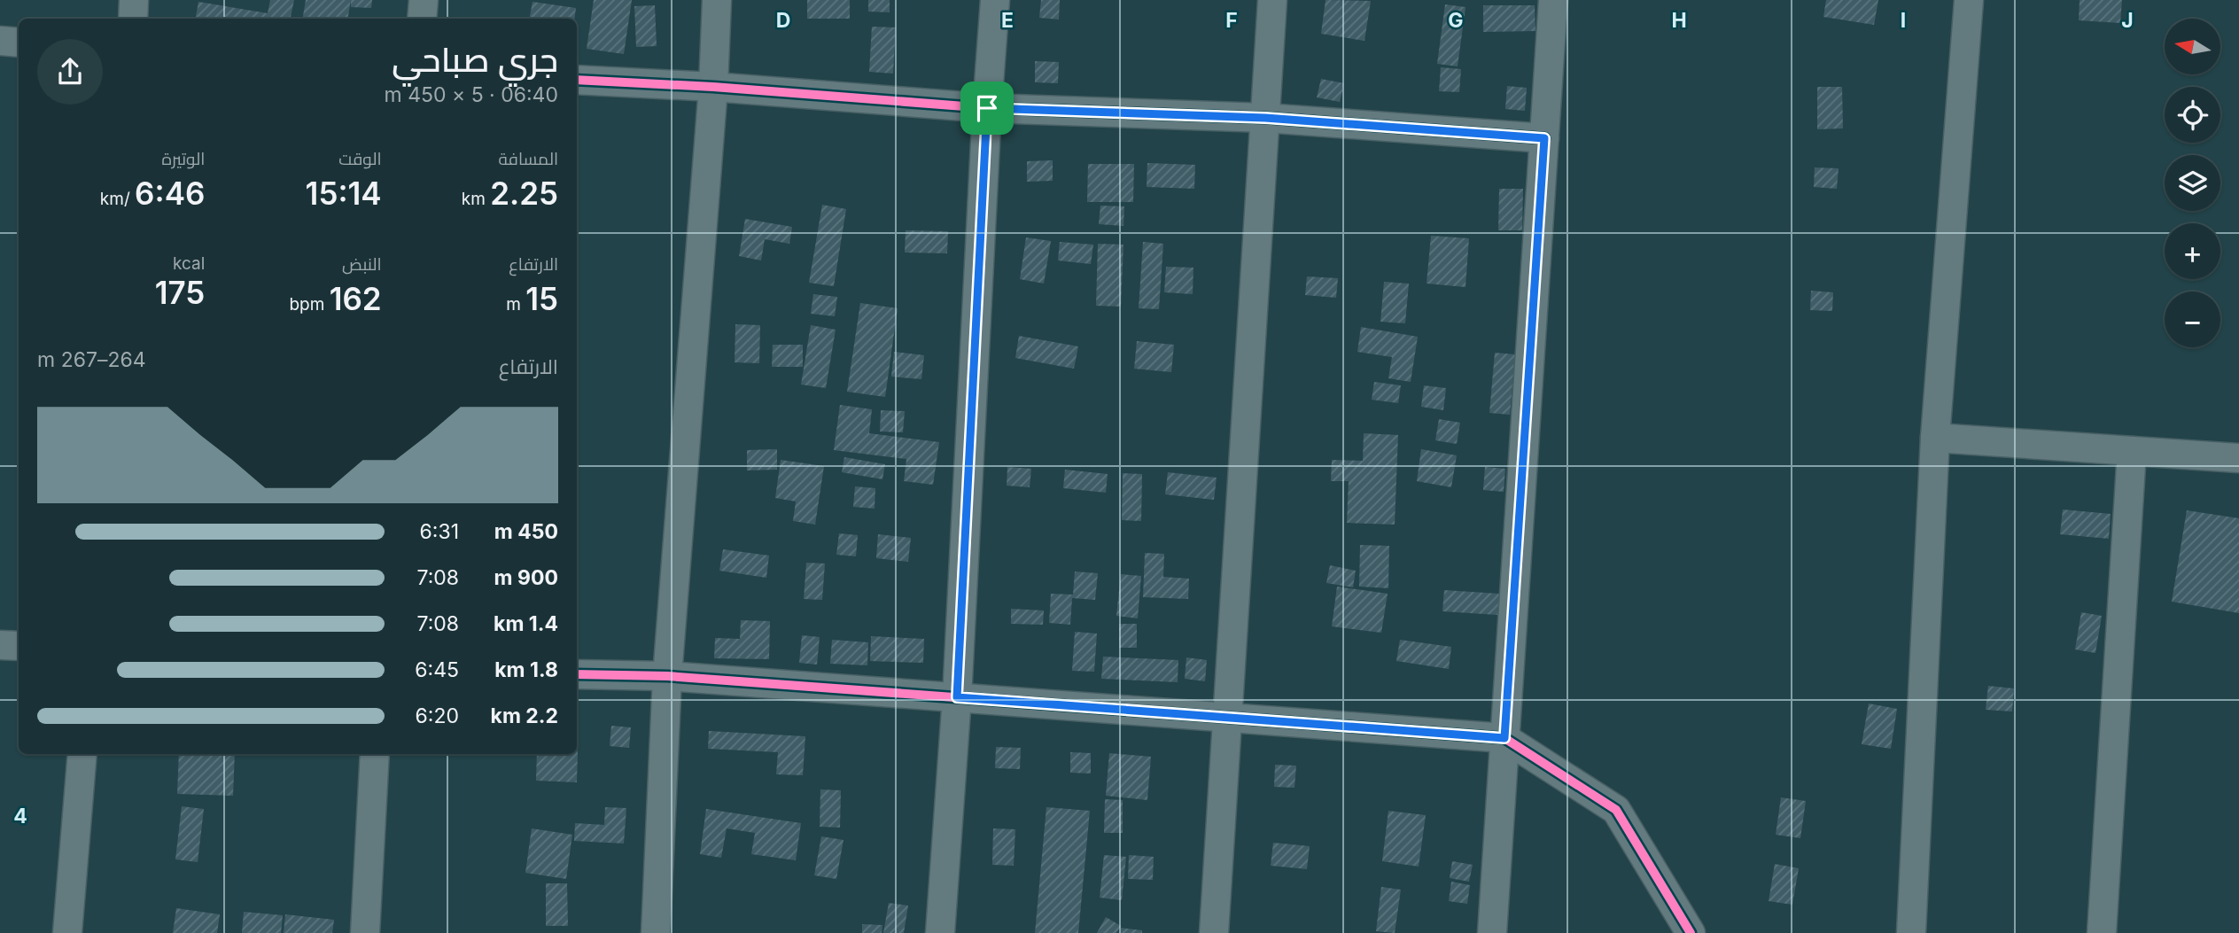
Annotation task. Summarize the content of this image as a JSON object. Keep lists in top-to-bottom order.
{
  "north": "left",
  "page": {
    "map_buttons": ["+", "−"],
    "heading": ["جري صباحي", "06:40 · 5 × 450 m"],
    "stats": [
      ["المسافة", "2.25 km"],
      ["الوقت", "15:14"],
      ["الوتيرة", "6:46 /km"],
      ["الارتفاع", "15 m"],
      ["النبض", "162 bpm"],
      ["kcal", "175"]
    ],
    "chart": ["الارتفاع", "264–267 m"],
    "list": [
      {
        "name": "450 m",
        "note": "6:31"
      },
      {
        "name": "900 m",
        "note": "7:08"
      },
      {
        "name": "1.4 km",
        "note": "7:08"
      },
      {
        "name": "1.8 km",
        "note": "6:45"
      },
      {
        "name": "2.2 km",
        "note": "6:20"
      }
    ]
  },
  "grid": {
    "columns": [
      "D",
      "E",
      "F",
      "G",
      "H",
      "I",
      "J"
    ],
    "rows": ["4"]
  }
}
